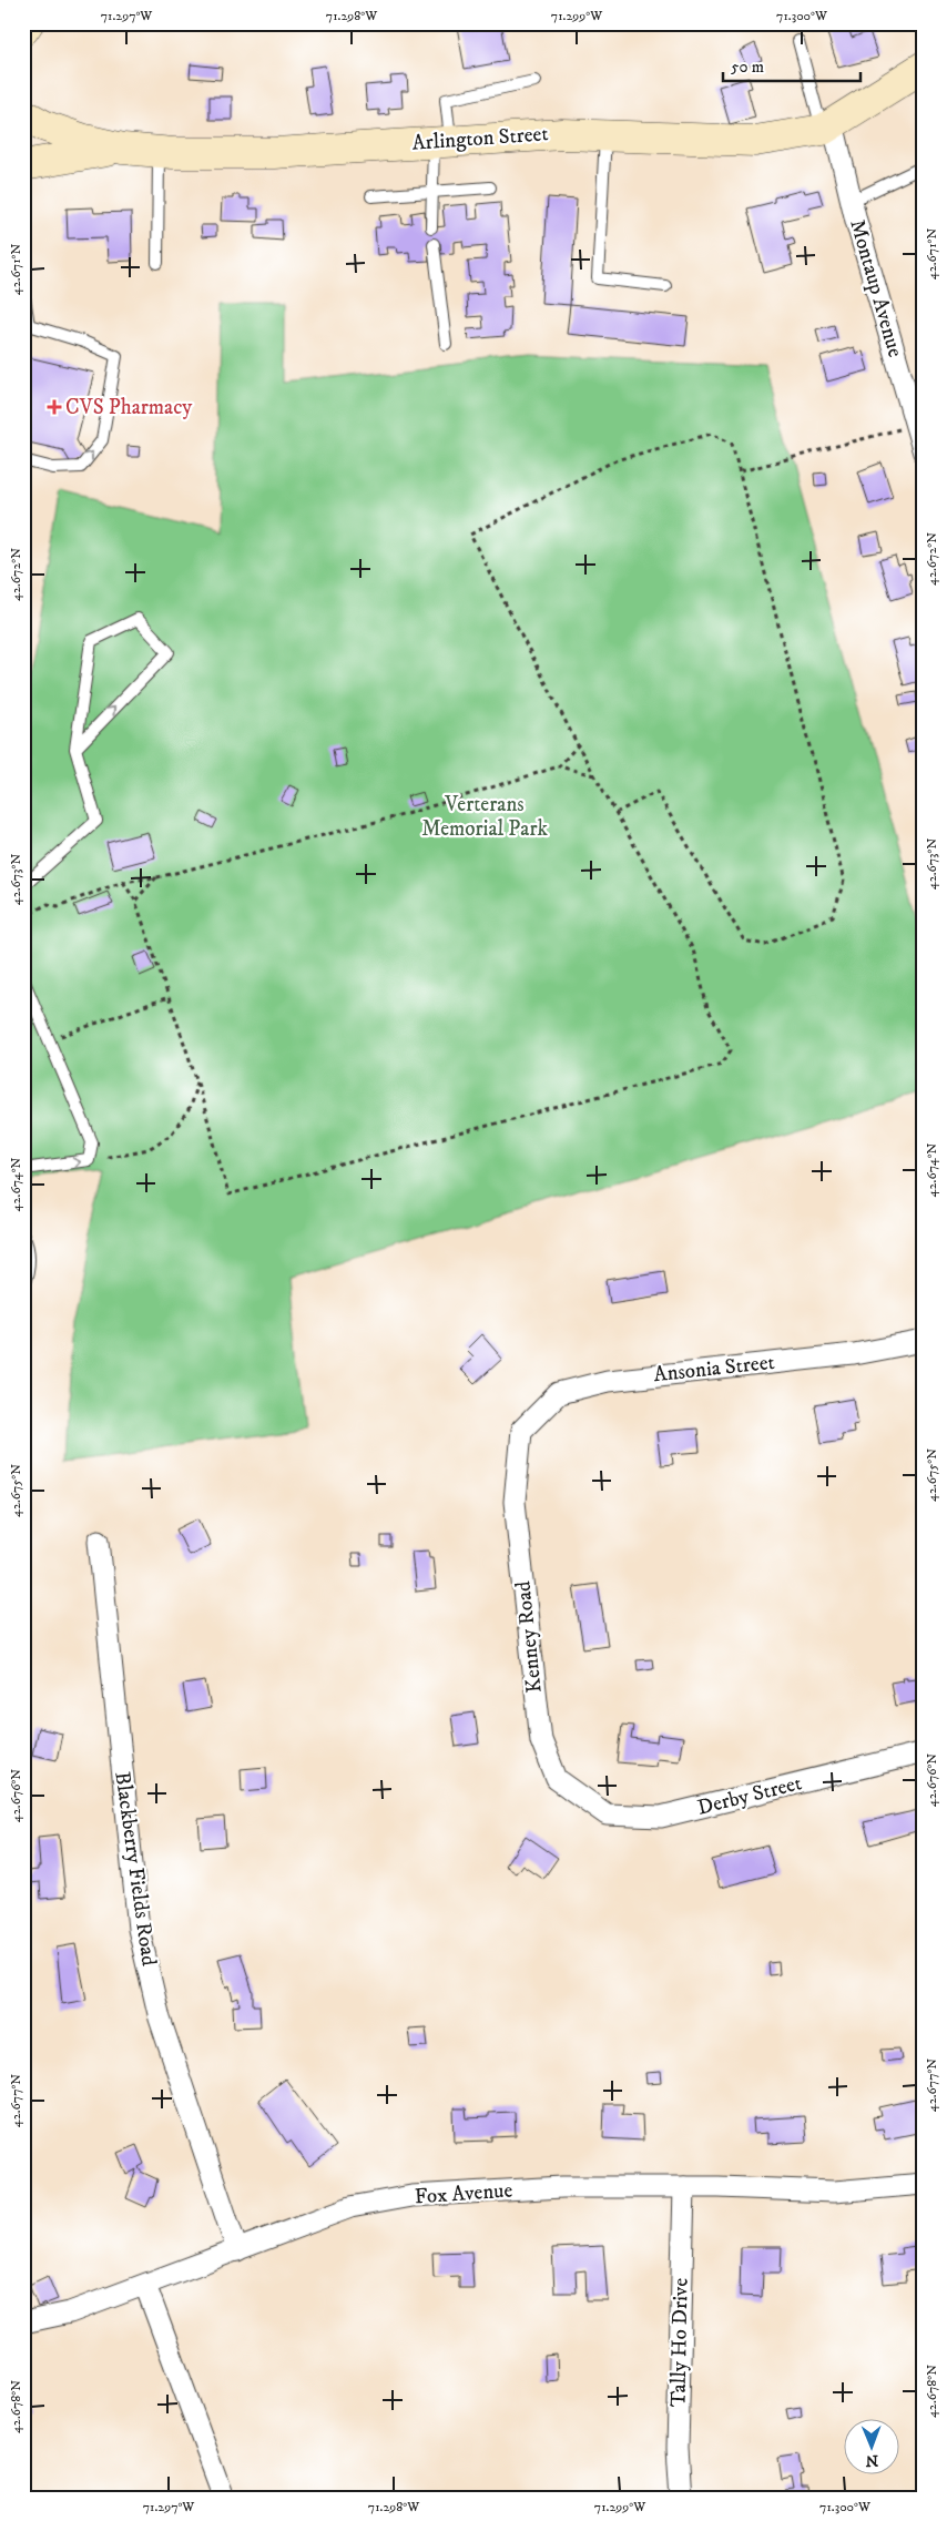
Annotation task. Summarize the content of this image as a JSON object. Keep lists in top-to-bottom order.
{
  "streets": {
    "main road": ["Arlington Street"],
    "street": [
      "Montaup Avenue",
      "Ansonia Street",
      "Kenney Road",
      "Derby Street",
      "Blackberry Fields Road",
      "Fox Avenue",
      "Tally Ho Drive"
    ]
  },
  "crossings": [
    ["Arlington Street", "Montaup Avenue"],
    ["Ansonia Street", "Kenney Road"],
    ["Kenney Road", "Derby Street"],
    ["Blackberry Fields Road", "Fox Avenue"],
    ["Fox Avenue", "Tally Ho Drive"]
  ],
  "parks": ["Verterans Memorial Park"],
  "places": {
    "health": ["CVS Pharmacy"]
  },
  "scale_bar": "50 m",
  "north": "bottom",
  "coordinates": [
    "71.297°W",
    "71.298°W",
    "71.299°W",
    "71.300°W",
    "42.671°N",
    "42.672°N",
    "42.673°N",
    "42.674°N",
    "42.675°N",
    "42.676°N",
    "42.677°N",
    "42.678°N"
  ]
}
